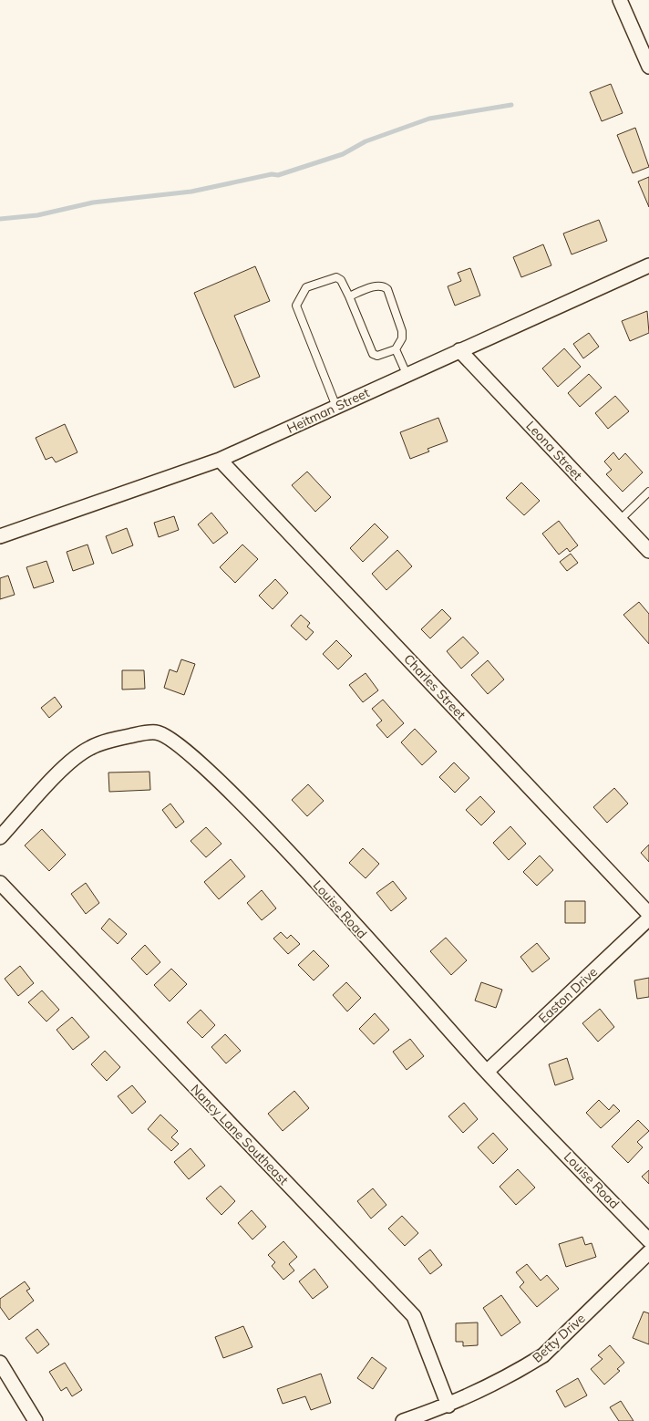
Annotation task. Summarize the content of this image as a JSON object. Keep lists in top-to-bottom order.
{
  "streets": {
    "street": [
      "Heitman Street",
      "Leona Street",
      "Charles Street",
      "Louise Road",
      "Easton Drive",
      "Nancy Lane Southeast",
      "Betty Drive"
    ]
  },
  "crossings": [
    ["Heitman Street", "Leona Street"],
    ["Heitman Street", "Charles Street"],
    ["Louise Road", "Easton Drive"],
    ["Nancy Lane Southeast", "Betty Drive"]
  ]
}
